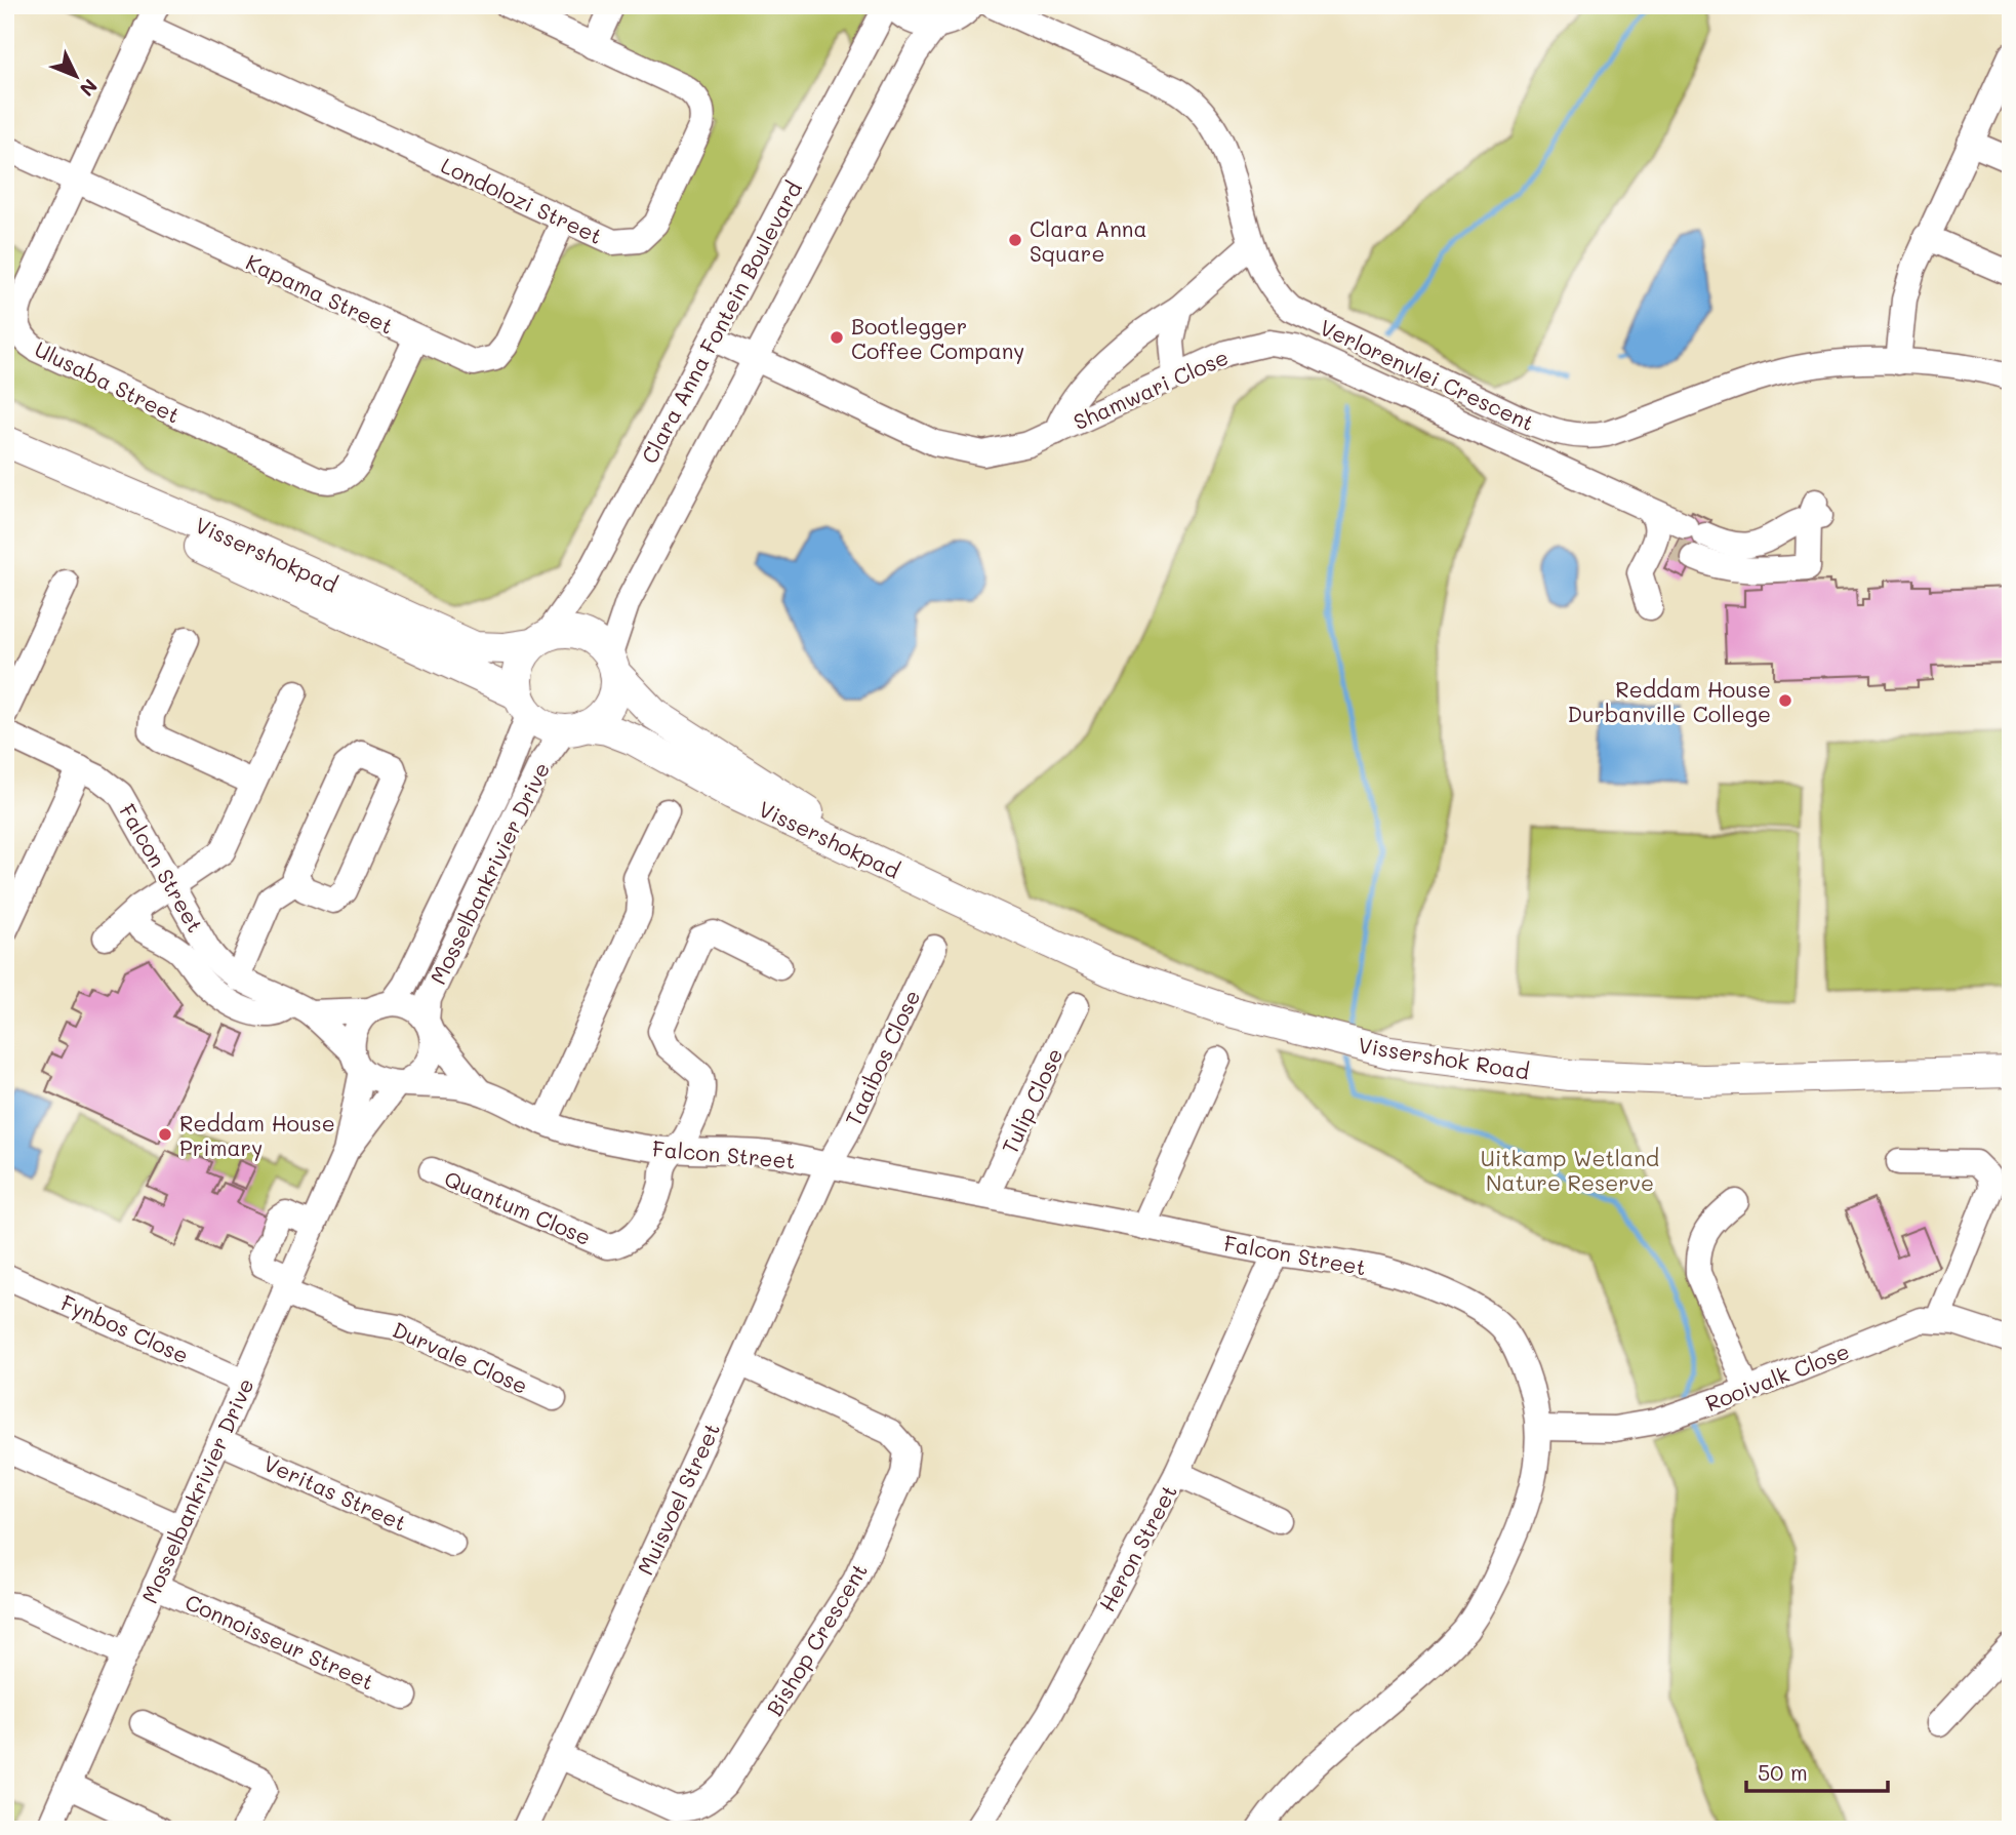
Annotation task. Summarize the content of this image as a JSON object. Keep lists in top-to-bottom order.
{
  "streets": {
    "main road": ["Vissershokpad", "Vissershok Road"],
    "street": [
      "Londolozi Street",
      "Kapama Street",
      "Clara Anna Fontein Boulevard",
      "Verlorenvlei Crescent",
      "Ulusaba Street",
      "Shamwari Close",
      "Falcon Street",
      "Mosselbankrivier Drive",
      "Taaibos Close",
      "Tulip Close",
      "Quantum Close",
      "Fynbos Close",
      "Durvale Close",
      "Rooivalk Close",
      "Veritas Street",
      "Muisvoel Street",
      "Heron Street",
      "Bishop Crescent",
      "Connoisseur Street"
    ]
  },
  "crossings": [
    ["Londolozi Street", "Kapama Street"],
    ["Londolozi Street", "Ulusaba Street"],
    ["Kapama Street", "Ulusaba Street"],
    ["Clara Anna Fontein Boulevard", "Shamwari Close"],
    ["Clara Anna Fontein Boulevard", "Vissershokpad"],
    ["Clara Anna Fontein Boulevard", "Mosselbankrivier Drive"],
    ["Vissershokpad", "Mosselbankrivier Drive"],
    ["Vissershokpad", "Vissershok Road"],
    ["Falcon Street", "Mosselbankrivier Drive"],
    ["Falcon Street", "Taaibos Close"],
    ["Falcon Street", "Tulip Close"],
    ["Falcon Street", "Quantum Close"],
    ["Falcon Street", "Rooivalk Close"],
    ["Falcon Street", "Muisvoel Street"],
    ["Falcon Street", "Heron Street"],
    ["Mosselbankrivier Drive", "Fynbos Close"],
    ["Mosselbankrivier Drive", "Durvale Close"],
    ["Mosselbankrivier Drive", "Veritas Street"],
    ["Mosselbankrivier Drive", "Connoisseur Street"],
    ["Taaibos Close", "Muisvoel Street"],
    ["Muisvoel Street", "Bishop Crescent"]
  ],
  "parks": ["Uitkamp Wetland Nature Reserve"],
  "places": [
    "Clara Anna Square",
    "Bootlegger Coffee Company",
    "Reddam House Durbanville College",
    "Reddam House Primary"
  ],
  "scale_bar": "50 m",
  "north": "bottom right"
}
